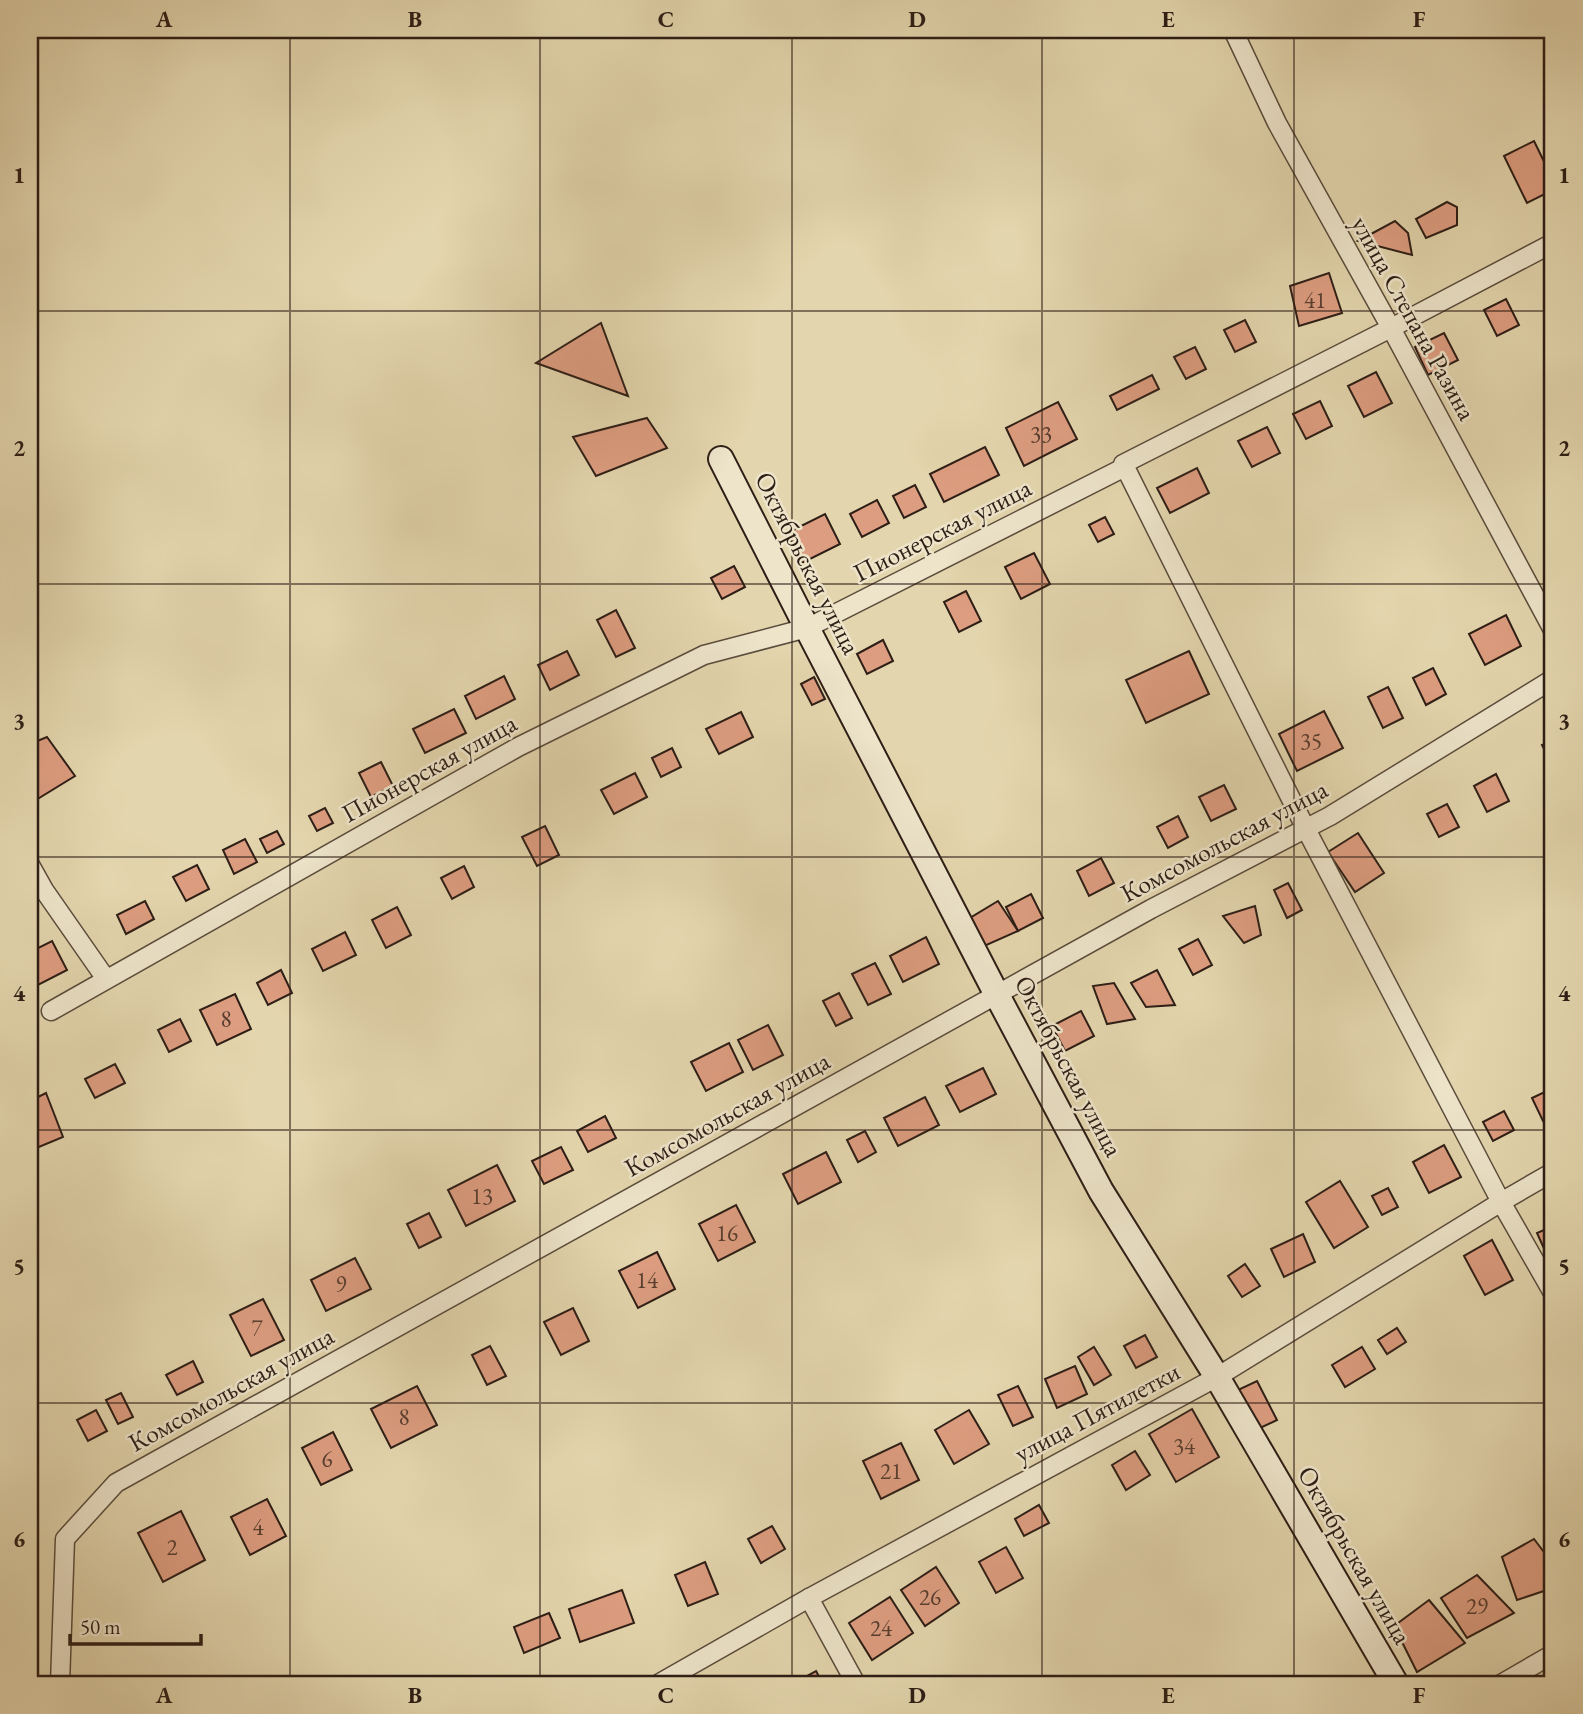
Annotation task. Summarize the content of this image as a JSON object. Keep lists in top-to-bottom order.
{
  "streets": {
    "street": [
      "улица Степана Разина",
      "Пионерская улица",
      "Октябрьская улица",
      "Комсомольская улица",
      "улица Пятилетки"
    ]
  },
  "crossings": [
    ["улица Степана Разина", "Пионерская улица"],
    ["Пионерская улица", "Октябрьская улица"],
    ["Октябрьская улица", "Комсомольская улица"],
    ["Октябрьская улица", "улица Пятилетки"]
  ],
  "house_numbers": [
    "41",
    "33",
    "35",
    "8",
    "13",
    "16",
    "14",
    "9",
    "7",
    "8",
    "34",
    "6",
    "21",
    "4",
    "2",
    "26",
    "29",
    "24"
  ],
  "scale_bar": "50 m",
  "grid": {
    "columns": [
      "A",
      "B",
      "C",
      "D",
      "E",
      "F"
    ],
    "rows": [
      "1",
      "2",
      "3",
      "4",
      "5",
      "6"
    ]
  }
}
